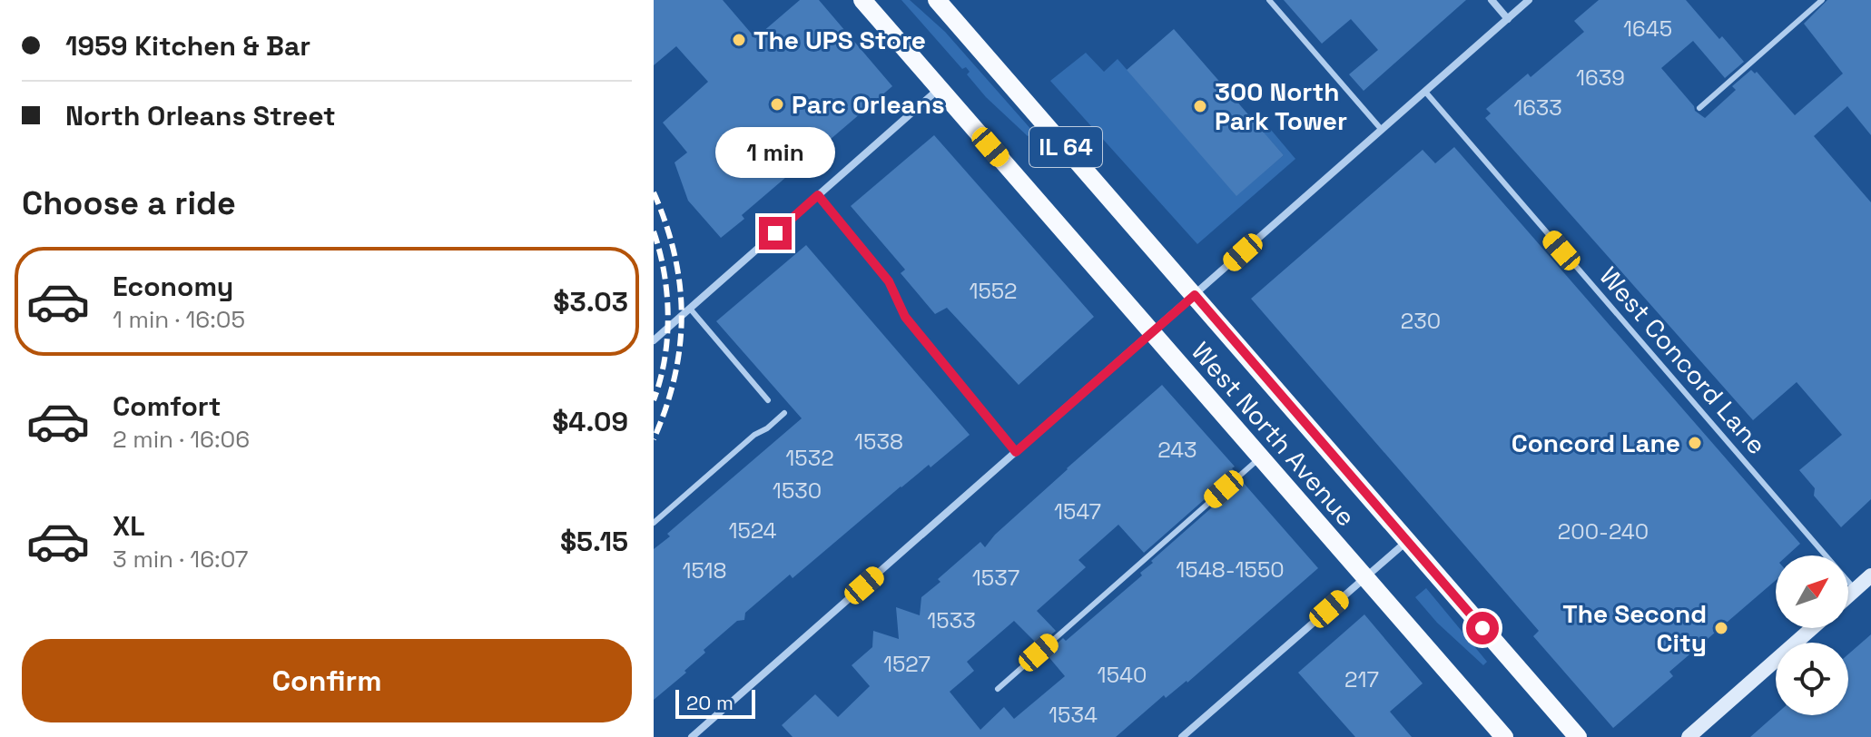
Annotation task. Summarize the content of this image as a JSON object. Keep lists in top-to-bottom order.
{
  "streets": {
    "main road": ["IL 64", "West North Avenue"],
    "lane": ["West Concord Lane"]
  },
  "places": [
    "The UPS Store",
    "Parc Orleans",
    "300 North Park Tower",
    "Concord Lane",
    "The Second City"
  ],
  "house_numbers": [
    "1645",
    "1639",
    "1633",
    "1552",
    "230",
    "1538",
    "243",
    "1532",
    "1530",
    "1547",
    "1524",
    "200-240",
    "1548-1550",
    "1518",
    "1537",
    "1533",
    "1527",
    "1540",
    "217",
    "1534"
  ],
  "scale_bar": "20 m",
  "north": "top right",
  "page": {
    "banner": ["1959 Kitchen & Bar", "North Orleans Street"],
    "bubble": "1 min",
    "heading": "Choose a ride",
    "list": [
      {
        "name": "Economy",
        "note": "1 min · 16:05",
        "value": "$3.03"
      },
      {
        "name": "Comfort",
        "note": "2 min · 16:06",
        "value": "$4.09"
      },
      {
        "name": "XL",
        "note": "3 min · 16:07",
        "value": "$5.15"
      }
    ],
    "buttons": "Confirm",
    "scale": "20 m"
  }
}
